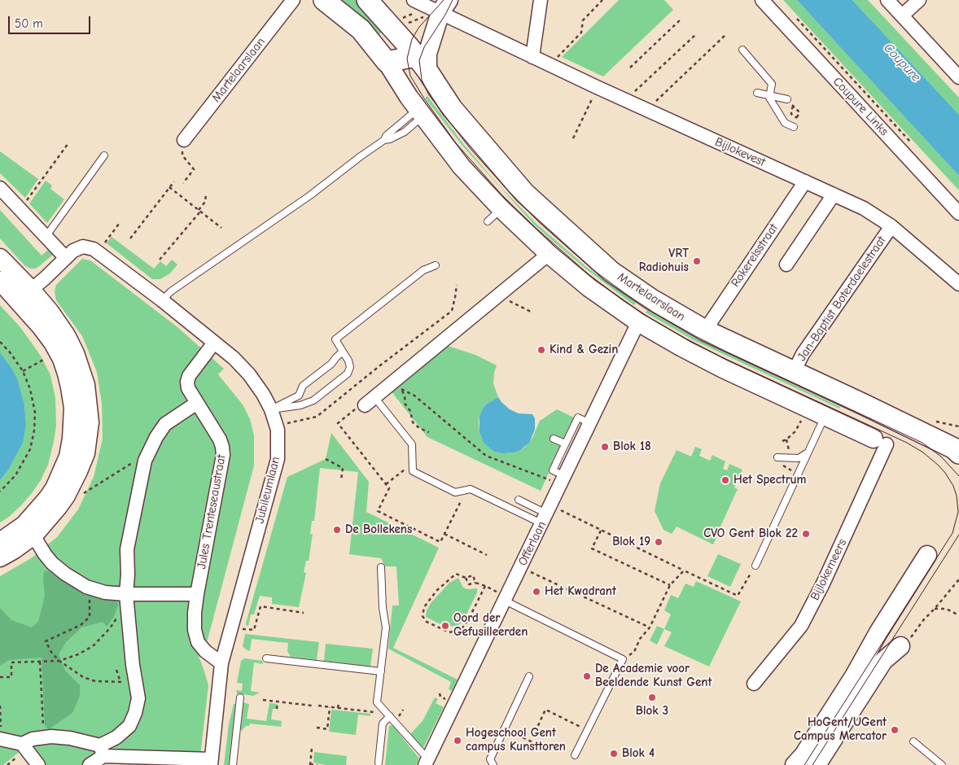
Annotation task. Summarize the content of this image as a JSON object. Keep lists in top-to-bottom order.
{
  "streets": {
    "main road": ["Martelaarslaan"],
    "street": [
      "Coupure Links",
      "Bijlokevest",
      "Rokerelsstraat",
      "Jan-Baptist Boterdaelestraat",
      "Jubileumlaan",
      "Jules Trenteseaustraat",
      "Offerlaan",
      "Bijlokemeers"
    ]
  },
  "crossings": [
    ["Martelaarslaan", "Rokerelsstraat"],
    ["Martelaarslaan", "Jan-Baptist Boterdaelestraat"],
    ["Bijlokevest", "Rokerelsstraat"],
    ["Bijlokevest", "Jan-Baptist Boterdaelestraat"],
    ["Jubileumlaan", "Jules Trenteseaustraat"]
  ],
  "water": ["Coupure"],
  "places": [
    "VRT Radiohuis",
    "Kind & Gezin",
    "Blok 18",
    "Het Spectrum",
    "De Bollekens",
    "CVO Gent Blok 22",
    "Blok 19",
    "Het Kwadrant",
    "Oord der Gefusilleerden",
    "De Academie voor Beeldende Kunst Gent",
    "Blok 3",
    "HoGent/UGent Campus Mercator",
    "Hogeschool Gent campus Kunsttoren",
    "Blok 4"
  ],
  "scale_bar": "50 m"
}
